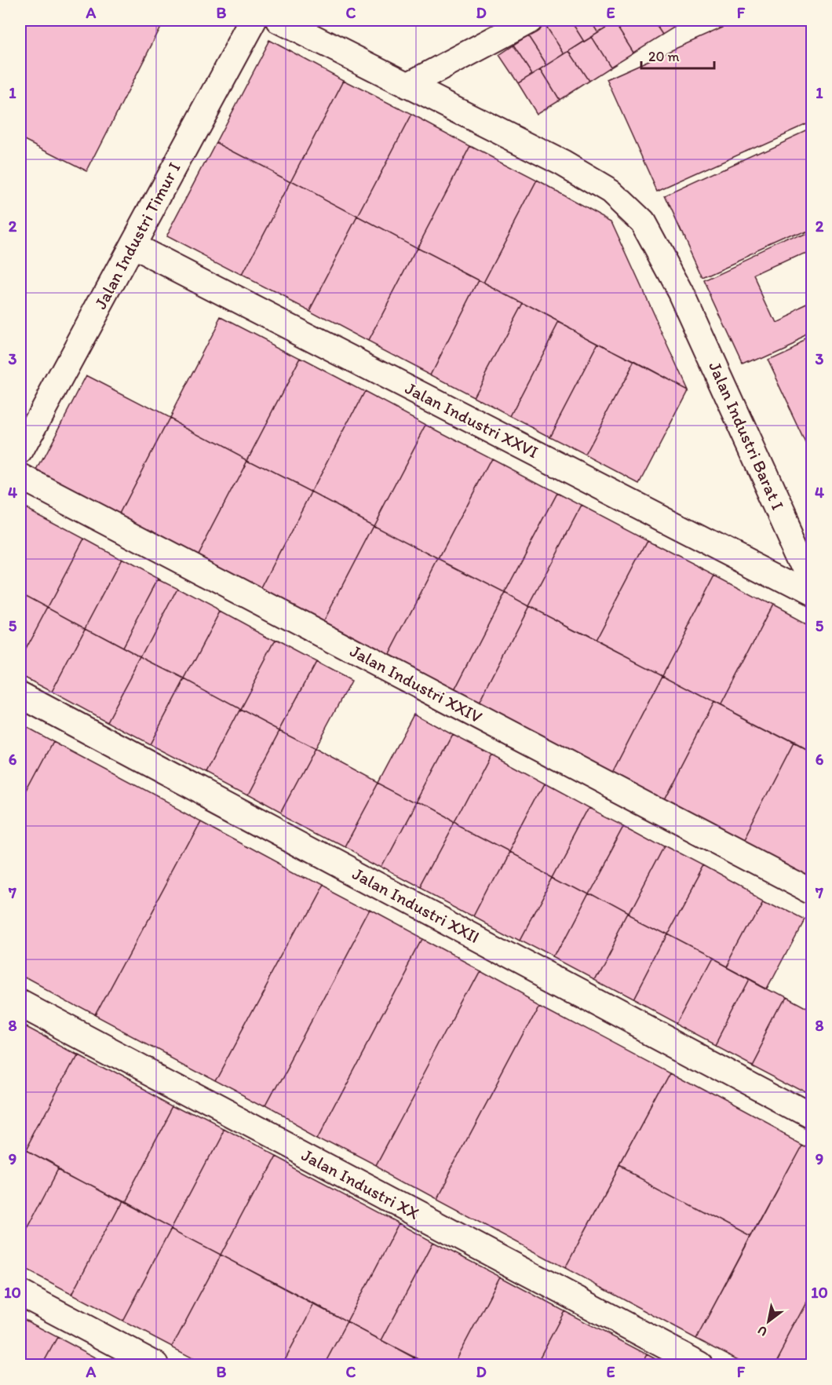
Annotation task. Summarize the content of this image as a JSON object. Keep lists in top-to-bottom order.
{
  "streets": {
    "street": [
      "Jalan Industri Timur I",
      "Jalan Industri XXVI",
      "Jalan Industri Barat I",
      "Jalan Industri XXIV",
      "Jalan Industri XXII",
      "Jalan Industri XX"
    ]
  },
  "crossings": [
    ["Jalan Industri Timur I", "Jalan Industri XXVI"]
  ],
  "scale_bar": "20 m",
  "north": "bottom left",
  "grid": {
    "columns": [
      "A",
      "B",
      "C",
      "D",
      "E",
      "F"
    ],
    "rows": [
      "1",
      "2",
      "3",
      "4",
      "5",
      "6",
      "7",
      "8",
      "9",
      "10"
    ]
  }
}
